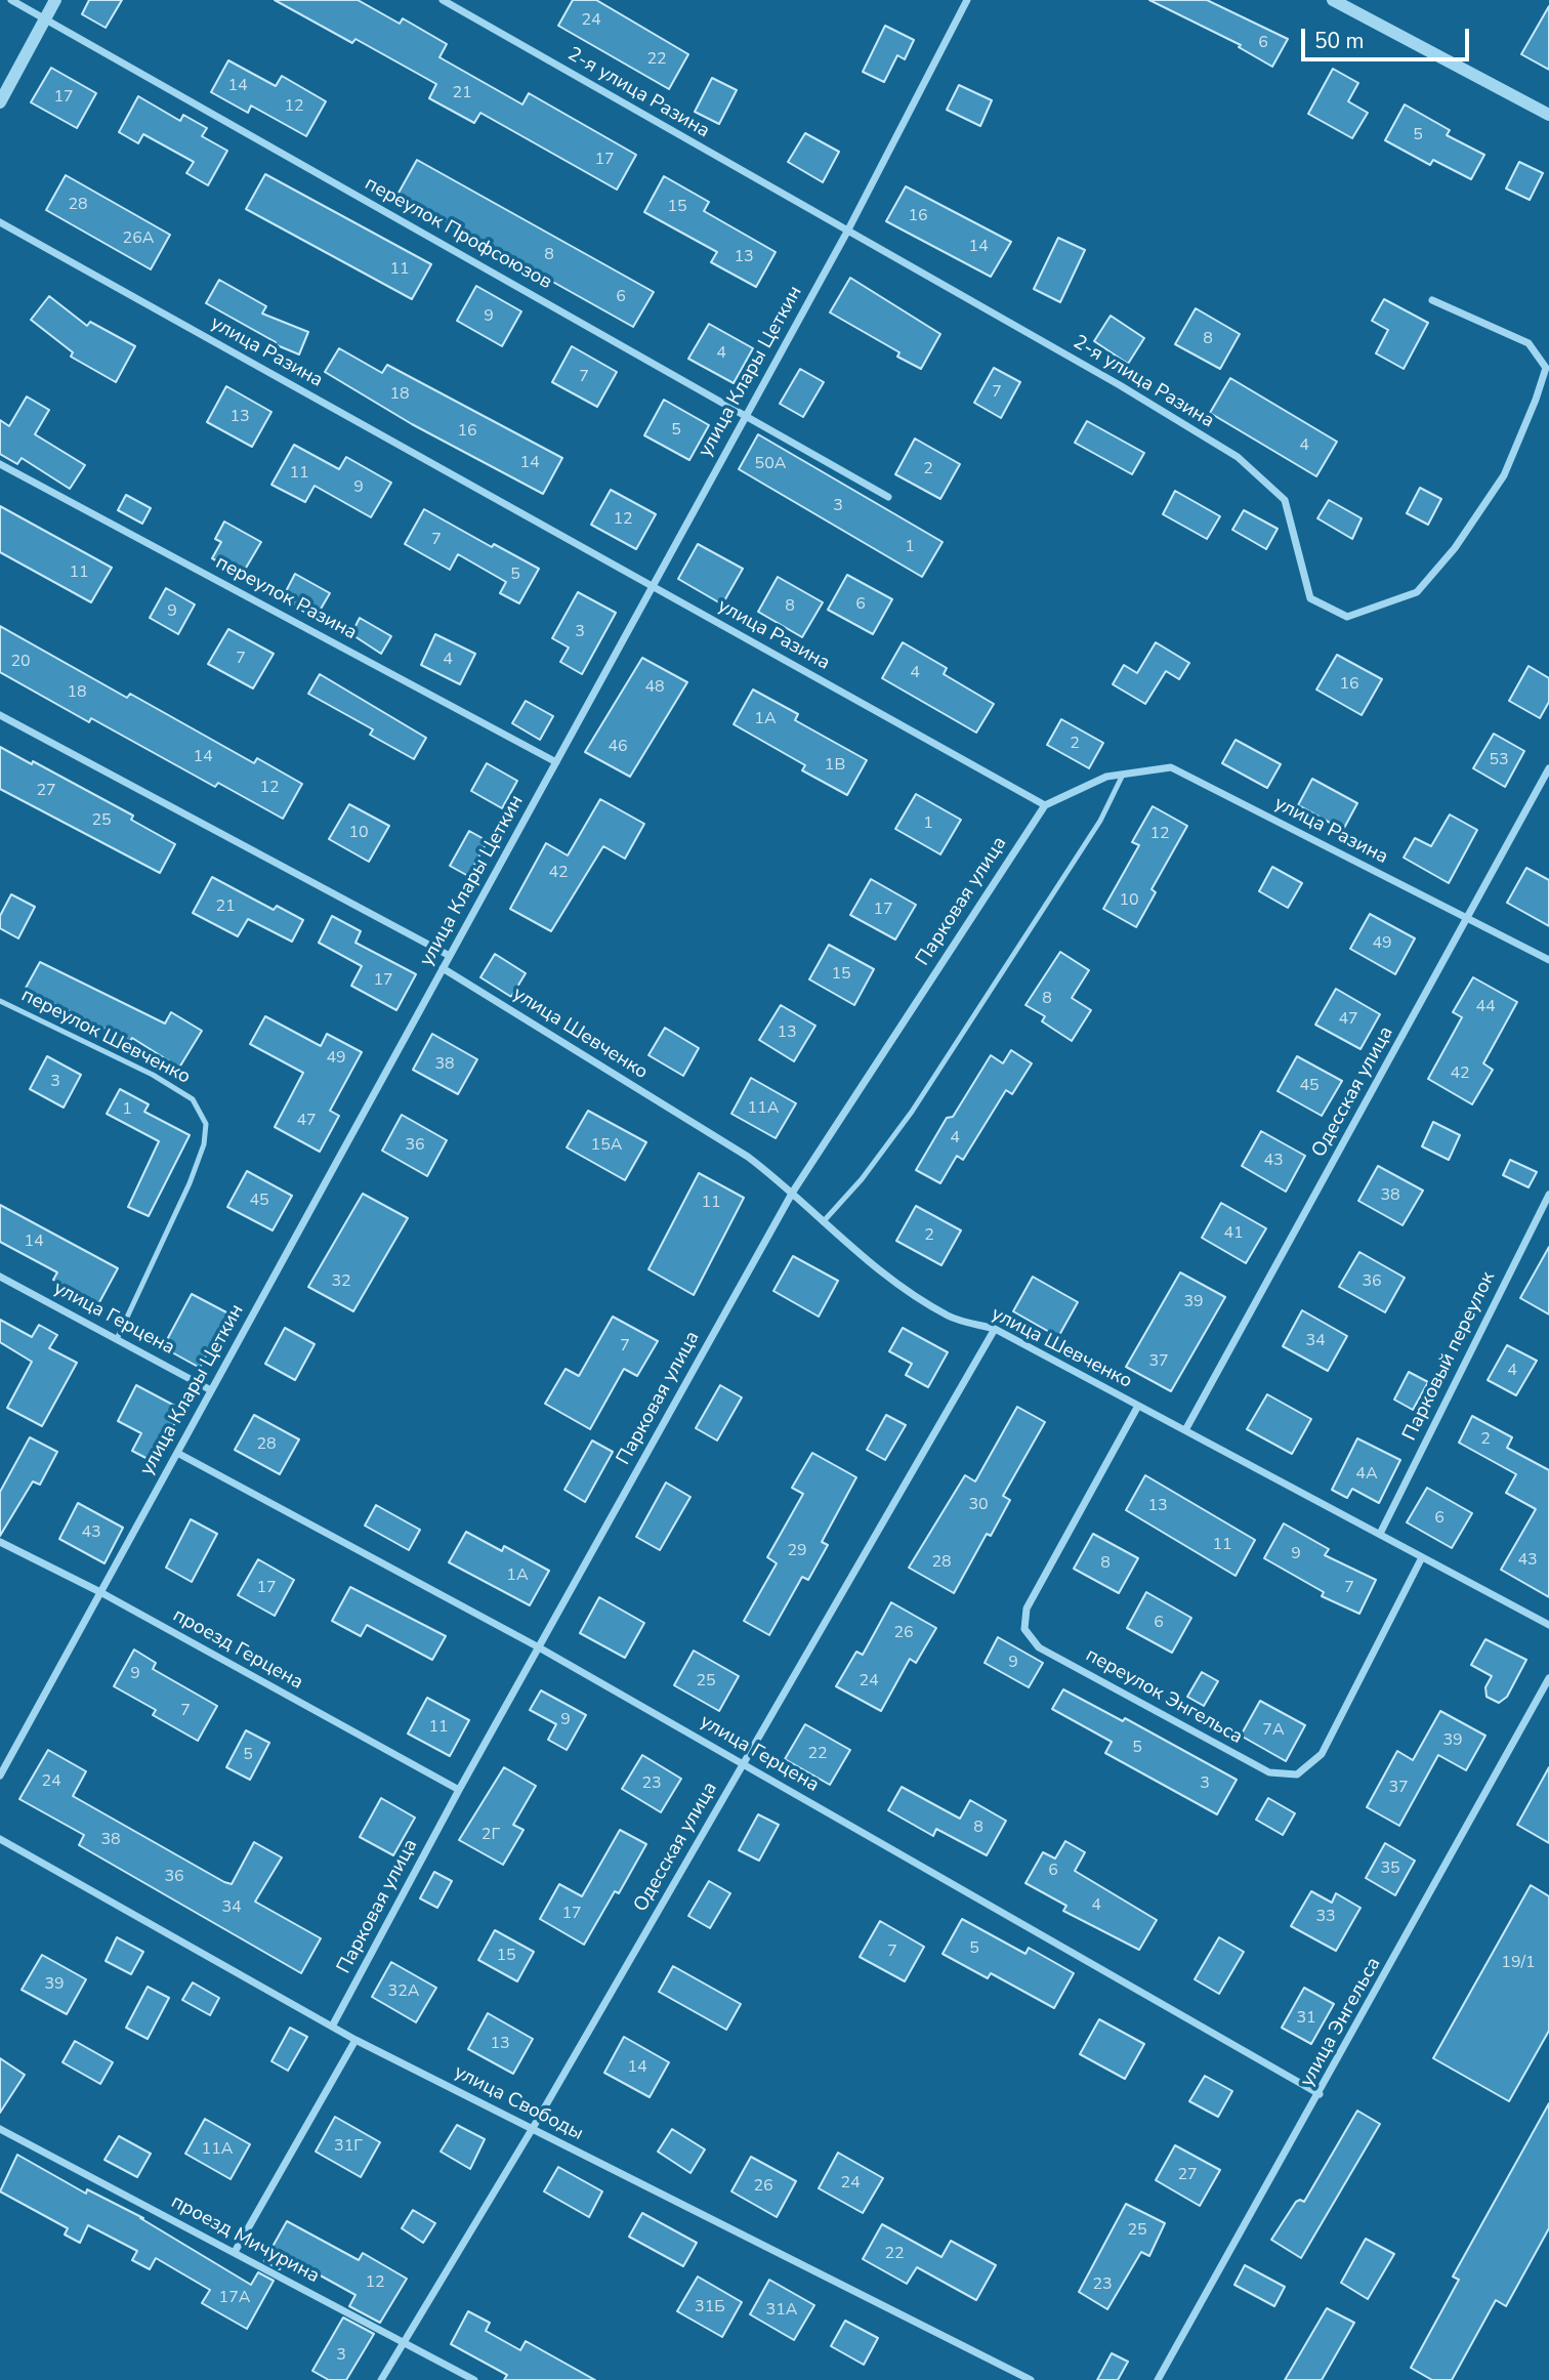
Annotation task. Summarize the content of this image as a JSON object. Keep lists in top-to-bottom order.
{
  "streets": {
    "street": [
      "2-я улица Разина",
      "переулок Профсоюзов",
      "улица Разина",
      "улица Клары Цеткин",
      "переулок Разина",
      "Парковая улица",
      "улица Шевченко",
      "Одесская улица",
      "улица Герцена",
      "Парковый переулок",
      "проезд Герцена",
      "переулок Энгельса",
      "улица Энгельса",
      "улица Свободы",
      "проезд Мичурина"
    ],
    "lane": ["переулок Шевченко"]
  },
  "crossings": [
    ["2-я улица Разина", "улица Клары Цеткин"],
    ["переулок Профсоюзов", "улица Клары Цеткин"],
    ["улица Разина", "улица Клары Цеткин"],
    ["улица Разина", "Парковая улица"],
    ["улица Разина", "Одесская улица"],
    ["улица Клары Цеткин", "переулок Разина"],
    ["улица Клары Цеткин", "улица Шевченко"],
    ["улица Клары Цеткин", "улица Герцена"],
    ["улица Клары Цеткин", "проезд Герцена"],
    ["Парковая улица", "улица Шевченко"],
    ["Парковая улица", "улица Герцена"],
    ["Парковая улица", "проезд Герцена"],
    ["Парковая улица", "улица Свободы"],
    ["улица Шевченко", "Одесская улица"],
    ["улица Шевченко", "Парковый переулок"],
    ["улица Шевченко", "переулок Энгельса"],
    ["переулок Шевченко", "улица Герцена"],
    ["Одесская улица", "улица Герцена"],
    ["Одесская улица", "улица Свободы"],
    ["Одесская улица", "проезд Мичурина"],
    ["улица Герцена", "улица Энгельса"]
  ],
  "house_numbers": [
    "24",
    "6",
    "22",
    "14",
    "21",
    "17",
    "12",
    "5",
    "17",
    "28",
    "15",
    "16",
    "26А",
    "14",
    "8",
    "13",
    "11",
    "6",
    "9",
    "8",
    "4",
    "7",
    "7",
    "18",
    "13",
    "5",
    "16",
    "4",
    "14",
    "50А",
    "2",
    "11",
    "9",
    "3",
    "12",
    "7",
    "1",
    "11",
    "5",
    "6",
    "8",
    "9",
    "3",
    "7",
    "4",
    "20",
    "4",
    "16",
    "48",
    "18",
    "1А",
    "2",
    "46",
    "14",
    "53",
    "1В",
    "12",
    "27",
    "25",
    "1",
    "10",
    "12",
    "42",
    "10",
    "21",
    "17",
    "49",
    "15",
    "17",
    "8",
    "44",
    "47",
    "13",
    "49",
    "38",
    "42",
    "3",
    "45",
    "11А",
    "1",
    "47",
    "4",
    "36",
    "15А",
    "43",
    "38",
    "45",
    "11",
    "41",
    "2",
    "14",
    "32",
    "36",
    "39",
    "34",
    "7",
    "37",
    "4",
    "2",
    "28",
    "4А",
    "30",
    "13",
    "6",
    "43",
    "11",
    "29",
    "9",
    "43",
    "28",
    "8",
    "1А",
    "17",
    "7",
    "6",
    "26",
    "9",
    "9",
    "25",
    "24",
    "7",
    "9",
    "11",
    "7А",
    "39",
    "5",
    "22",
    "5",
    "24",
    "23",
    "3",
    "37",
    "8",
    "2Г",
    "38",
    "35",
    "6",
    "36",
    "4",
    "34",
    "17",
    "33",
    "5",
    "7",
    "15",
    "19/1",
    "39",
    "32А",
    "31",
    "13",
    "14",
    "31Г",
    "11А",
    "27",
    "24",
    "26",
    "25",
    "22",
    "12",
    "23",
    "17А",
    "31Б",
    "31А",
    "3"
  ],
  "scale_bar": "50 m"
}
